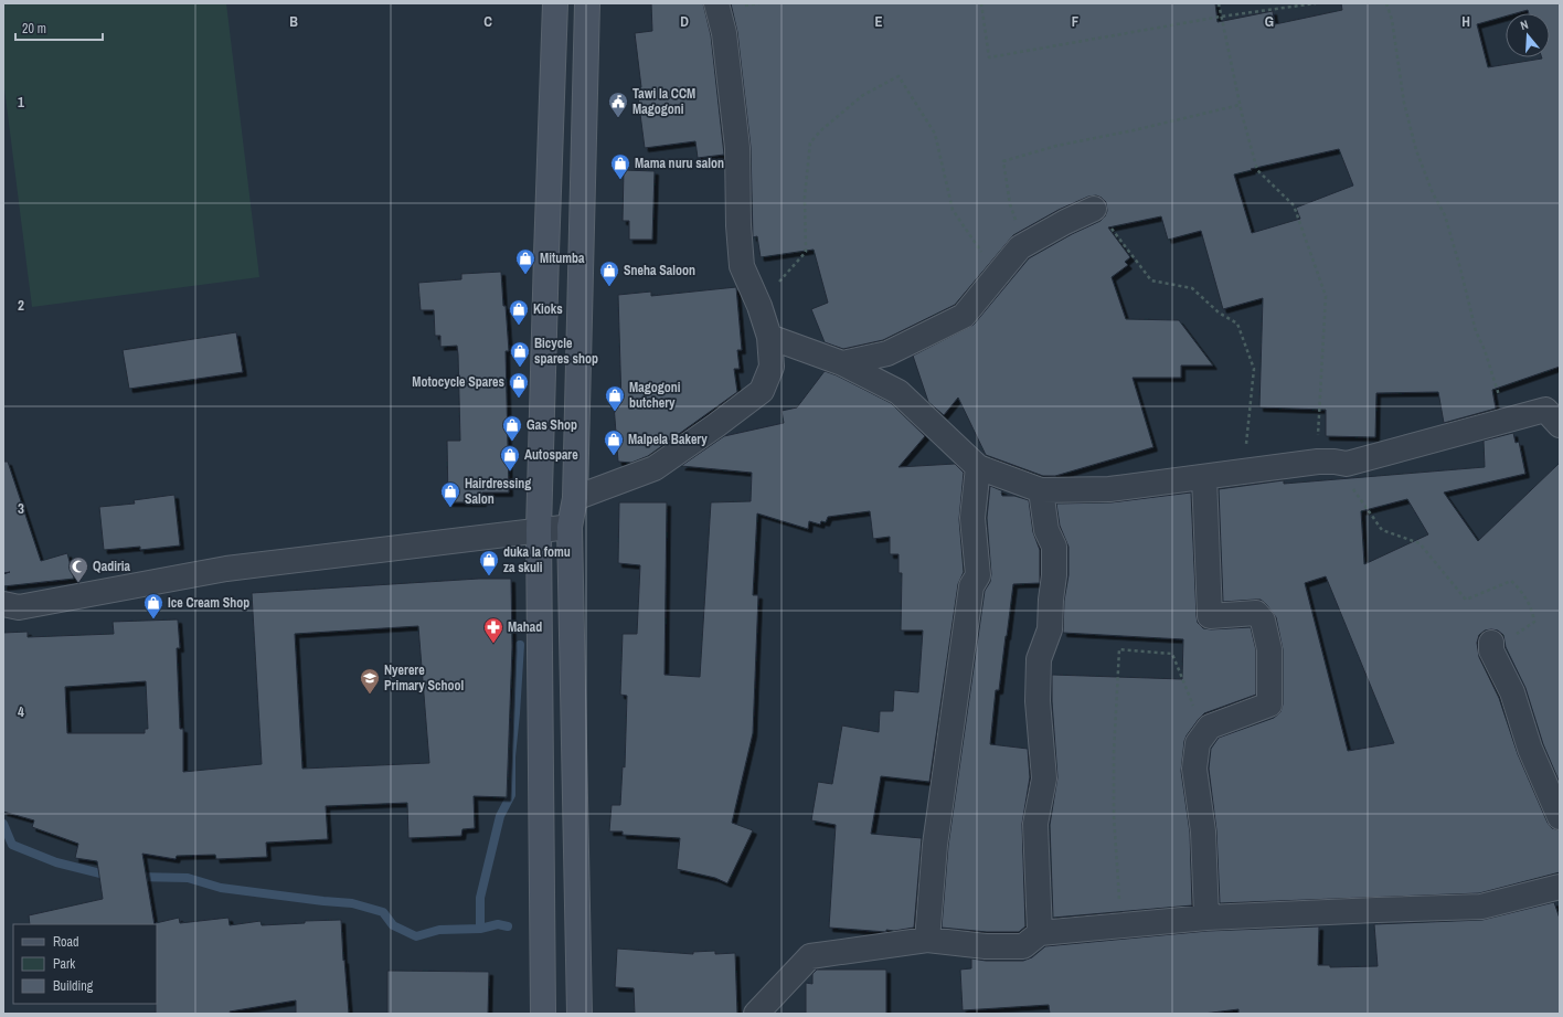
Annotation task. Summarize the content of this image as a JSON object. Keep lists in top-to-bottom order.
{
  "places": {
    "public building": ["Tawi la CCM Magogoni"],
    "shop": [
      "Mama nuru salon",
      "Mitumba",
      "Sneha Saloon",
      "Kioks",
      "Bicycle spares shop",
      "Motocycle Spares",
      "Magogoni butchery",
      "Gas Shop",
      "Malpela Bakery",
      "Autospare",
      "Hairdressing Salon",
      "duka la fomu za skuli",
      "Ice Cream Shop"
    ],
    "mosque": ["Qadiria"],
    "pharmacy": ["Mahad"],
    "school or university": ["Nyerere Primary School"]
  },
  "legend": ["Road", "Park", "Building"],
  "scale_bar": "20 m",
  "north": "top",
  "grid": {
    "columns": [
      "B",
      "C",
      "D",
      "E",
      "F",
      "G",
      "H"
    ],
    "rows": [
      "1",
      "2",
      "3",
      "4"
    ]
  }
}
